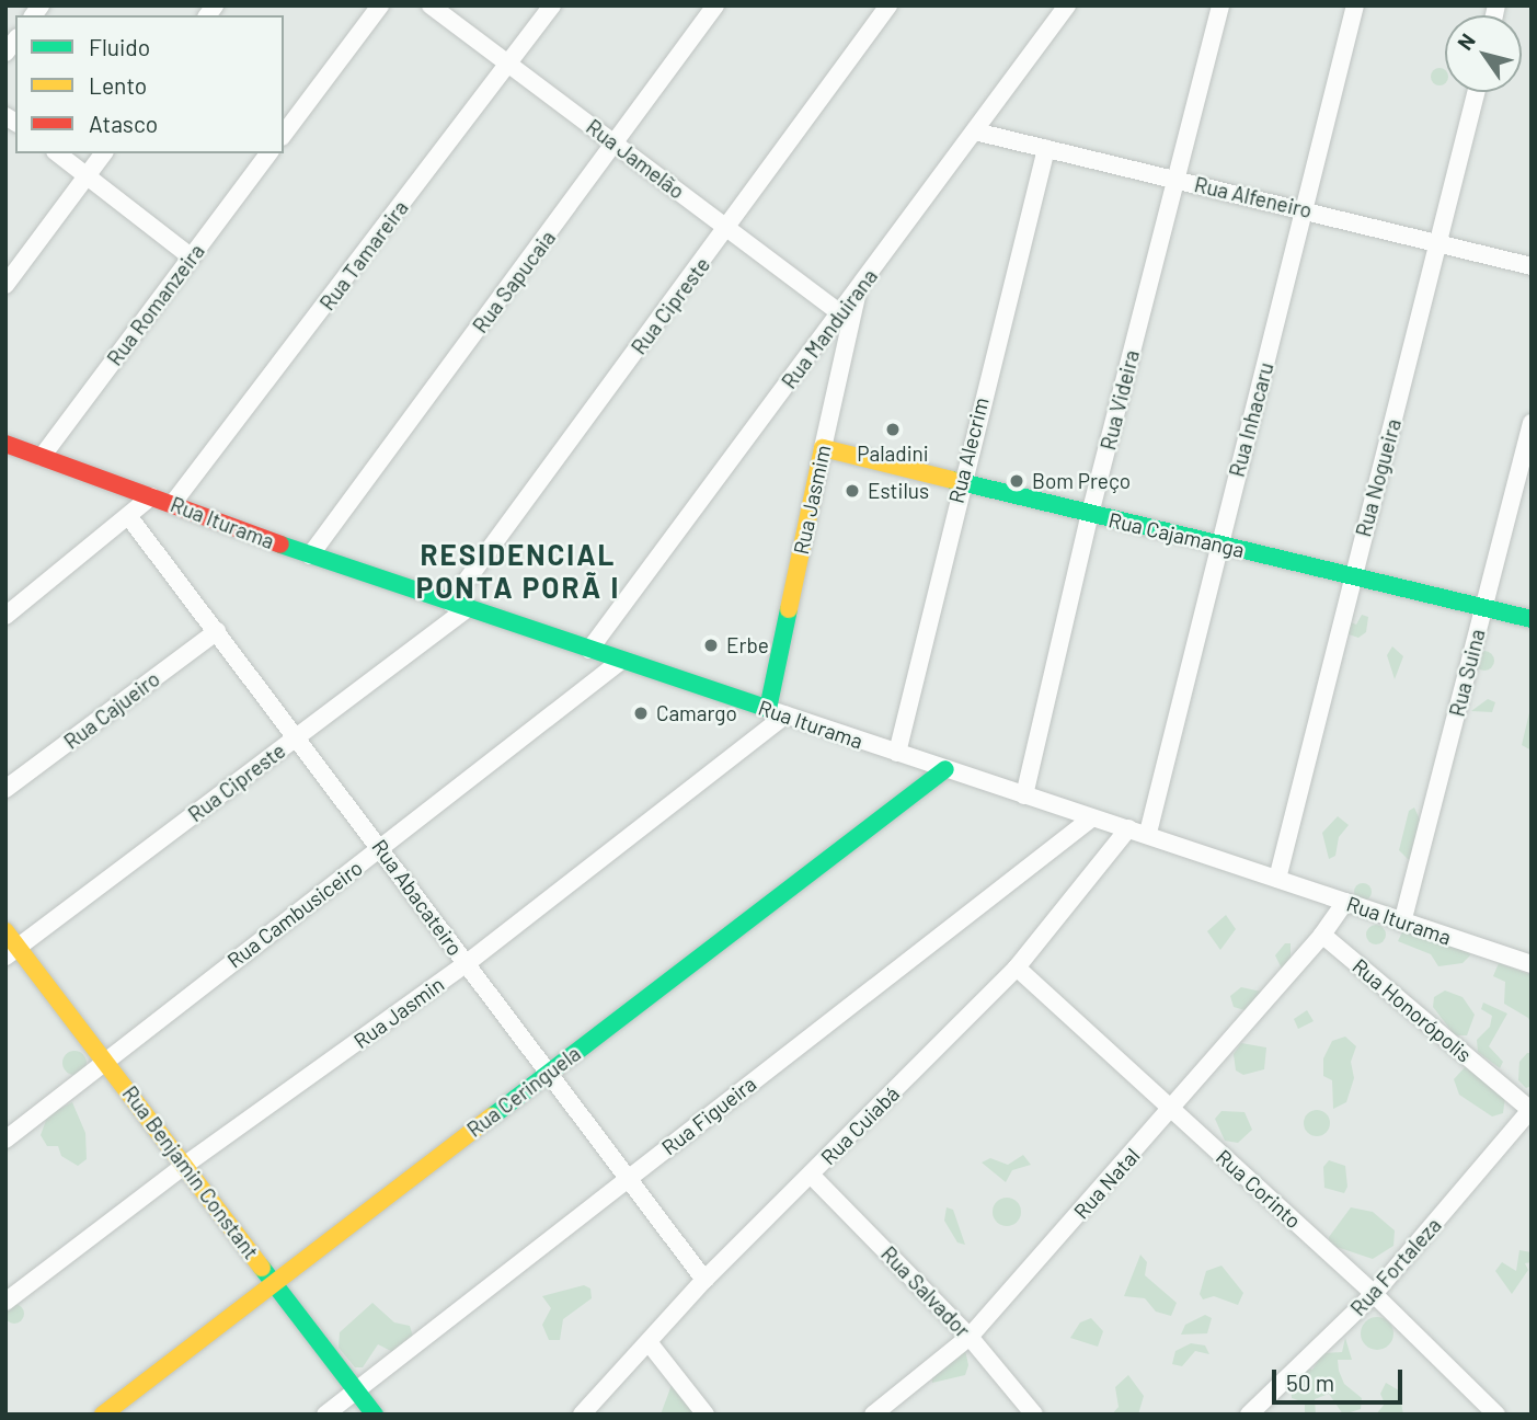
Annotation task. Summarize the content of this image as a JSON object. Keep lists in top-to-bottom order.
{
  "streets": {
    "street": [
      "Rua Jamelão",
      "Rua Alfeneiro",
      "Rua Tamareira",
      "Rua Sapucaia",
      "Rua Romanzeira",
      "Rua Cipreste",
      "Rua Manduirana",
      "Rua Videira",
      "Rua Inhacaru",
      "Rua Alecrim",
      "Rua Nogueira",
      "Rua Jasmim",
      "Rua Iturama",
      "Rua Cajamanga",
      "Rua Suina",
      "Rua Cajueiro",
      "Rua Abacateiro",
      "Rua Cambusiceiro",
      "Rua Honorópolis",
      "Rua Jasmin",
      "Rua Ceringuela",
      "Rua Figueira",
      "Rua Cuiabá",
      "Rua Benjamin Constant",
      "Rua Natal",
      "Rua Corinto",
      "Rua Fortaleza",
      "Rua Salvador"
    ]
  },
  "crossings": [
    ["Rua Jamelão", "Rua Tamareira"],
    ["Rua Jamelão", "Rua Sapucaia"],
    ["Rua Jamelão", "Rua Cipreste"],
    ["Rua Jamelão", "Rua Manduirana"],
    ["Rua Alfeneiro", "Rua Manduirana"],
    ["Rua Alfeneiro", "Rua Videira"],
    ["Rua Alfeneiro", "Rua Inhacaru"],
    ["Rua Alfeneiro", "Rua Alecrim"],
    ["Rua Alfeneiro", "Rua Nogueira"],
    ["Rua Tamareira", "Rua Iturama"],
    ["Rua Sapucaia", "Rua Iturama"],
    ["Rua Romanzeira", "Rua Iturama"],
    ["Rua Cipreste", "Rua Iturama"],
    ["Rua Cipreste", "Rua Abacateiro"],
    ["Rua Cipreste", "Rua Benjamin Constant"],
    ["Rua Manduirana", "Rua Jasmim"],
    ["Rua Manduirana", "Rua Iturama"],
    ["Rua Videira", "Rua Iturama"],
    ["Rua Videira", "Rua Cajamanga"],
    ["Rua Inhacaru", "Rua Iturama"],
    ["Rua Inhacaru", "Rua Cajamanga"],
    ["Rua Alecrim", "Rua Iturama"],
    ["Rua Alecrim", "Rua Cajamanga"],
    ["Rua Nogueira", "Rua Iturama"],
    ["Rua Nogueira", "Rua Cajamanga"],
    ["Rua Jasmim", "Rua Iturama"],
    ["Rua Jasmim", "Rua Cajamanga"],
    ["Rua Iturama", "Rua Suina"],
    ["Rua Iturama", "Rua Cambusiceiro"],
    ["Rua Iturama", "Rua Jasmin"],
    ["Rua Iturama", "Rua Ceringuela"],
    ["Rua Iturama", "Rua Figueira"],
    ["Rua Iturama", "Rua Cuiabá"],
    ["Rua Cajamanga", "Rua Suina"],
    ["Rua Cajueiro", "Rua Abacateiro"],
    ["Rua Abacateiro", "Rua Cambusiceiro"],
    ["Rua Abacateiro", "Rua Jasmin"],
    ["Rua Abacateiro", "Rua Ceringuela"],
    ["Rua Abacateiro", "Rua Figueira"],
    ["Rua Abacateiro", "Rua Cuiabá"],
    ["Rua Cambusiceiro", "Rua Benjamin Constant"],
    ["Rua Honorópolis", "Rua Natal"],
    ["Rua Honorópolis", "Rua Fortaleza"],
    ["Rua Jasmin", "Rua Benjamin Constant"],
    ["Rua Ceringuela", "Rua Benjamin Constant"],
    ["Rua Figueira", "Rua Benjamin Constant"],
    ["Rua Cuiabá", "Rua Corinto"],
    ["Rua Cuiabá", "Rua Salvador"],
    ["Rua Natal", "Rua Corinto"],
    ["Rua Natal", "Rua Salvador"],
    ["Rua Corinto", "Rua Fortaleza"]
  ],
  "districts": ["RESIDENCIAL PONTA PORÃ I"],
  "places": [
    "Paladini",
    "Bom Preço",
    "Estilus",
    "Erbe",
    "Camargo"
  ],
  "legend": ["Fluido", "Lento", "Atasco"],
  "scale_bar": "50 m",
  "north": "top left"
}
